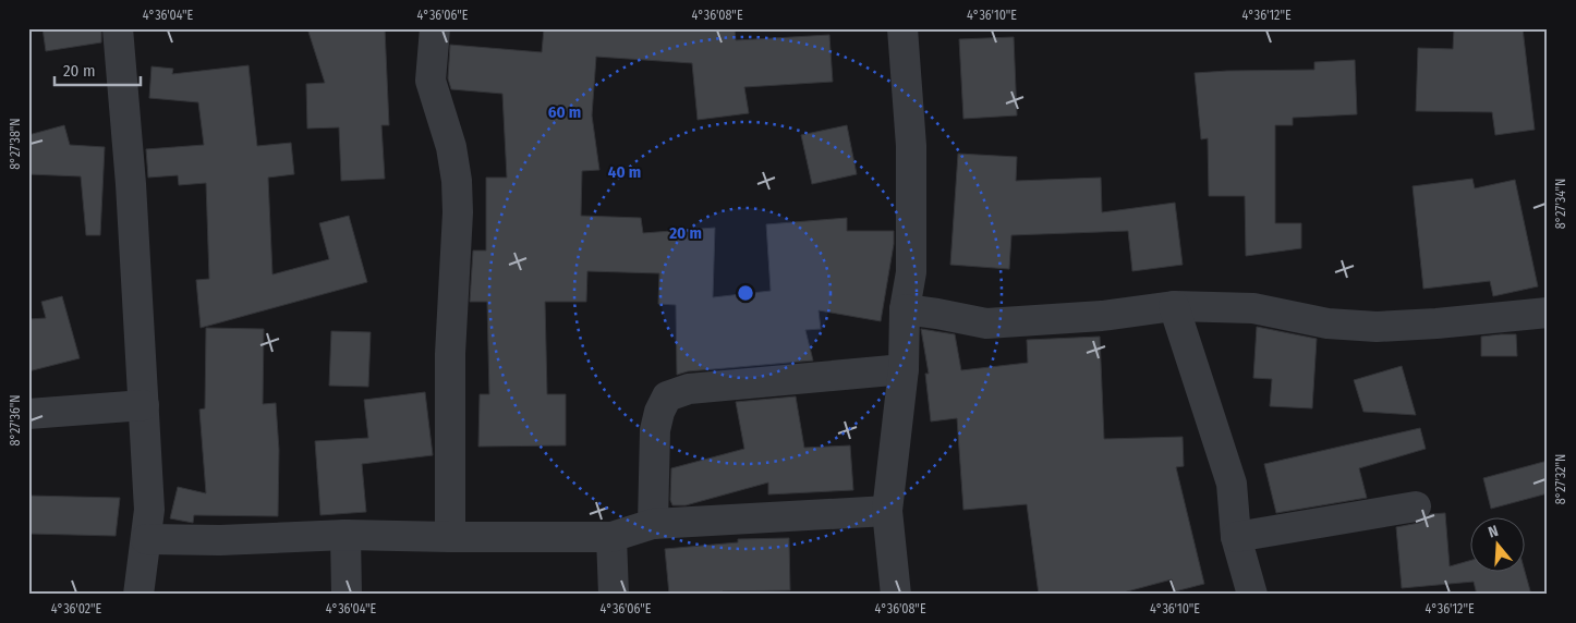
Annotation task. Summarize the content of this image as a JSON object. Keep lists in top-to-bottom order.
{
  "scale_bar": "20 m",
  "north": "top",
  "coordinates": [
    "4°36'04\"E",
    "4°36'06\"E",
    "4°36'08\"E",
    "4°36'10\"E",
    "4°36'12\"E",
    "8°27'38\"N",
    "8°27'34\"N",
    "8°27'36\"N",
    "8°27'32\"N",
    "4°36'02\"E"
  ],
  "rings": ["60 m", "40 m", "20 m"]
}
